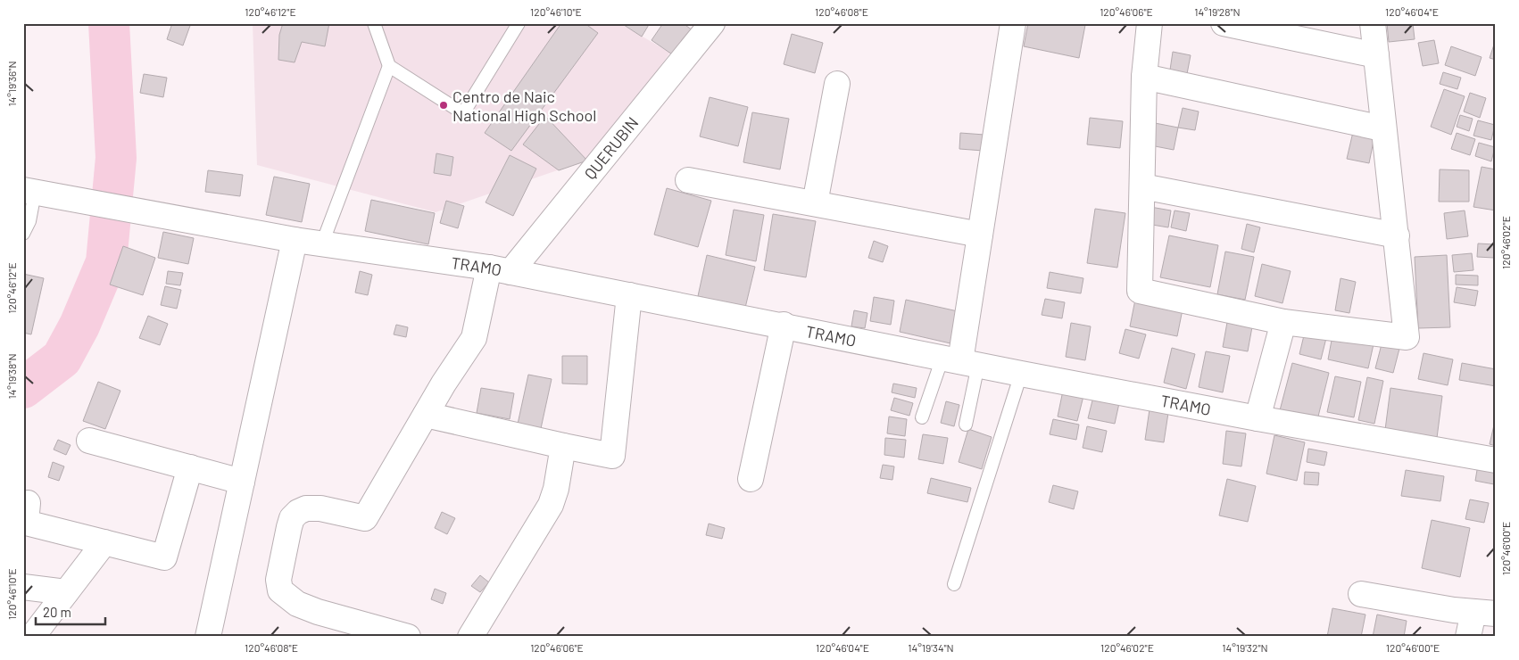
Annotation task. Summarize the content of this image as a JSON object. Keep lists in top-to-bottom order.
{
  "streets": {
    "street": ["QUERUBIN", "TRAMO"]
  },
  "crossings": [
    ["QUERUBIN", "TRAMO"]
  ],
  "places": ["Centro de Naic National High School"],
  "scale_bar": "20 m",
  "coordinates": [
    "120°46'12\"E",
    "120°46'10\"E",
    "120°46'08\"E",
    "120°46'06\"E",
    "14°19'28\"N",
    "120°46'04\"E",
    "14°19'36\"N",
    "120°46'02\"E",
    "14°19'38\"N",
    "120°46'00\"E",
    "14°19'34\"N",
    "14°19'32\"N"
  ]
}
